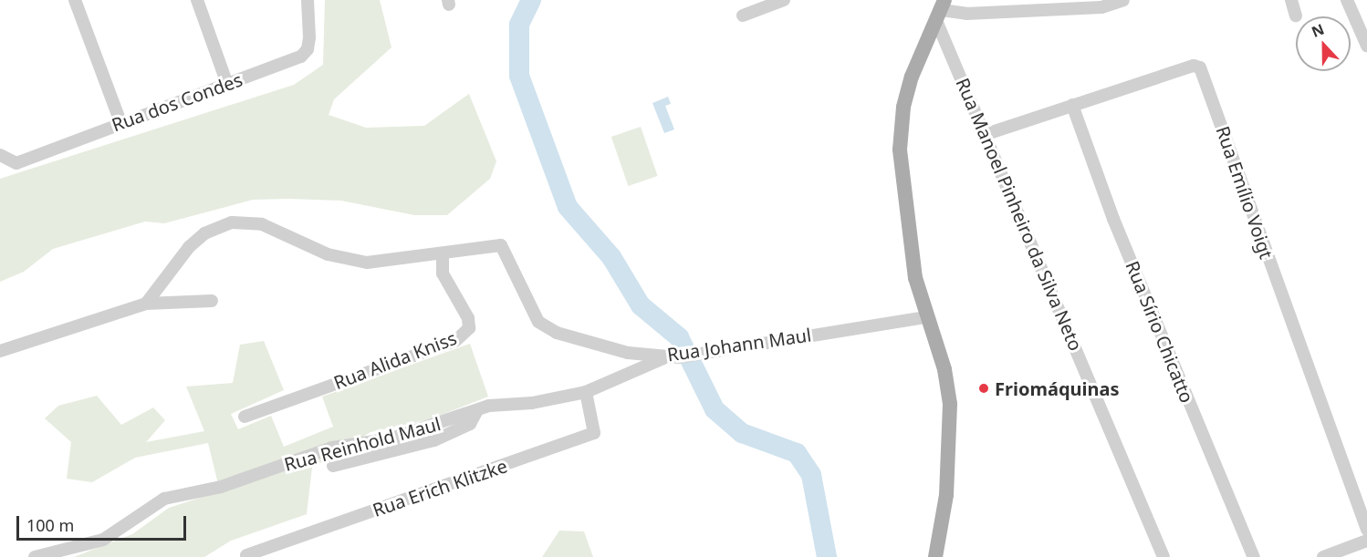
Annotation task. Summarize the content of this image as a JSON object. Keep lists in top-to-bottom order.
{
  "streets": {
    "street": [
      "Rua dos Condes",
      "Rua Emílio Voigt",
      "Rua Manoel Pinheiro da Silva Neto",
      "Rua Sírio Chicatto",
      "Rua Johann Maul",
      "Rua Alida Kniss",
      "Rua Reinhold Maul",
      "Rua Erich Klitzke"
    ]
  },
  "crossings": [
    ["Rua Emílio Voigt", "Rua Manoel Pinheiro da Silva Neto"],
    ["Rua Emílio Voigt", "Rua Sírio Chicatto"],
    ["Rua Johann Maul", "Rua Alida Kniss"],
    ["Rua Johann Maul", "Rua Reinhold Maul"],
    ["Rua Reinhold Maul", "Rua Erich Klitzke"]
  ],
  "places": ["Friomáquinas"],
  "scale_bar": "100 m",
  "north": "top"
}
